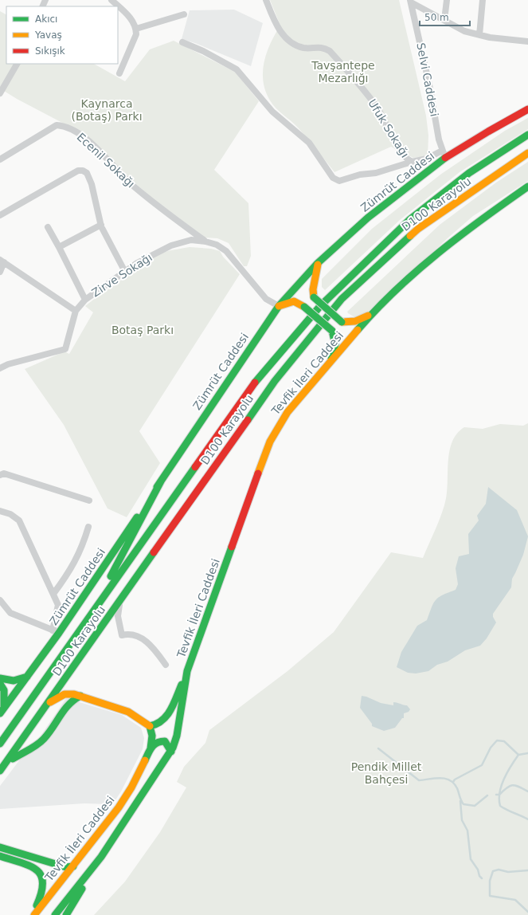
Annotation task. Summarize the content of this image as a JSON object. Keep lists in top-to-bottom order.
{
  "streets": {
    "main road": ["Zümrüt Caddesi", "D100 Karayolu", "Tevfik İleri Caddesi"],
    "street": [
      "Selvi Caddesi",
      "Ufuk Sokağı",
      "Ecenil Sokağı",
      "Zirve Sokağı"
    ]
  },
  "crossings": [
    ["Selvi Caddesi", "Ufuk Sokağı"],
    ["Selvi Caddesi", "Zümrüt Caddesi"],
    ["Ecenil Sokağı", "Zirve Sokağı"],
    ["Zümrüt Caddesi", "Zirve Sokağı"]
  ],
  "parks": [
    "Tavşantepe Mezarlığı",
    "Kaynarca (Botaş) Parkı",
    "Botaş Parkı",
    "Pendik Millet Bahçesi"
  ],
  "legend": ["Akıcı", "Yavaş", "Sıkışık"],
  "scale_bar": "50 m"
}
